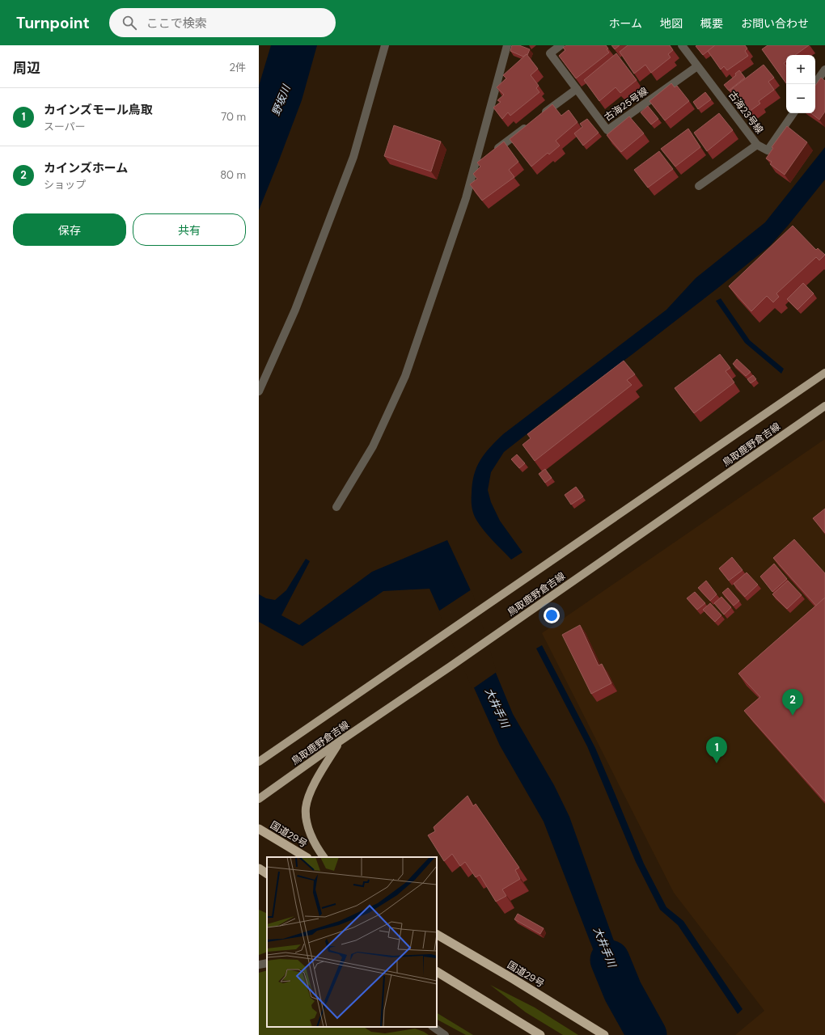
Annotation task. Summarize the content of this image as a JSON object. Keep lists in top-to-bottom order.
{
  "streets": {
    "highway": ["国道29号"],
    "main road": ["鳥取鹿野倉吉線"],
    "street": ["古海25号線", "古海23号線"]
  },
  "crossings": [
    ["古海25号線", "古海23号線"]
  ],
  "water": ["野坂川", "大井手川"],
  "page": {
    "header": "Turnpoint",
    "search": "ここで検索",
    "nav": [
      "ホーム",
      "地図",
      "概要",
      "お問い合わせ"
    ],
    "heading": ["周辺", "2件"],
    "map_buttons": ["+", "−"],
    "list": [
      {
        "mark": "1",
        "name": "カインズモール鳥取",
        "note": "スーパー",
        "value": "70 m"
      },
      {
        "mark": "2",
        "name": "カインズホーム",
        "note": "ショップ",
        "value": "80 m"
      }
    ],
    "buttons": ["保存", "共有"],
    "pins": ["2", "1"]
  }
}
